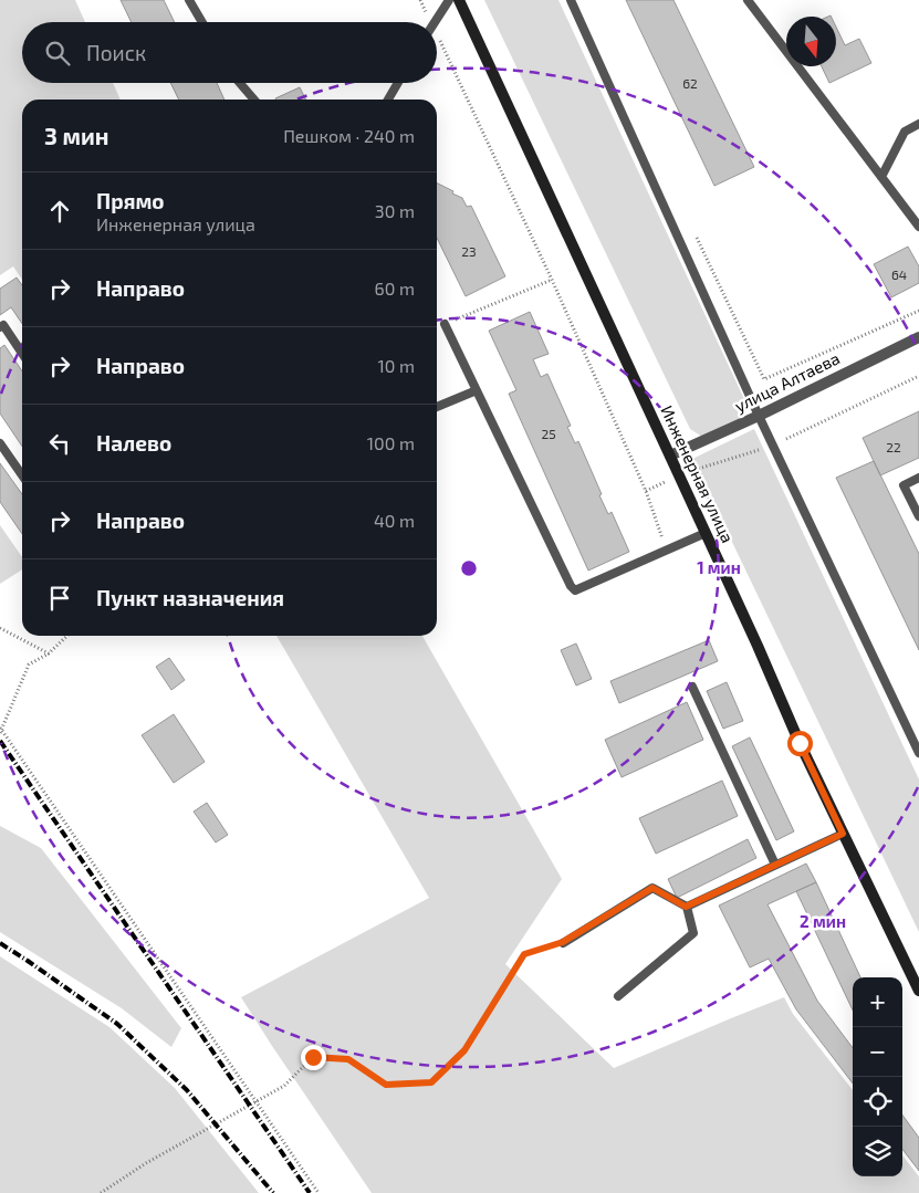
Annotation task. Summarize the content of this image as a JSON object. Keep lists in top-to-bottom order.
{
  "streets": {
    "main road": ["Инженерная улица"],
    "street": ["улица Алтаева"]
  },
  "crossings": [
    ["улица Алтаева", "Инженерная улица"]
  ],
  "house_numbers": [
    "62",
    "23",
    "64",
    "25",
    "22"
  ],
  "north": "bottom",
  "page": {
    "search": "Поиск",
    "heading": ["3 мин", "Пешком · 240 m"],
    "list": [
      ["Прямо", "Инженерная улица", "30 m"],
      ["Направо", "60 m"],
      ["Направо", "10 m"],
      ["Налево", "100 m"],
      ["Направо", "40 m"],
      "Пункт назначения"
    ],
    "map_buttons": ["+", "−"]
  },
  "rings": ["1 мин", "2 мин"]
}
